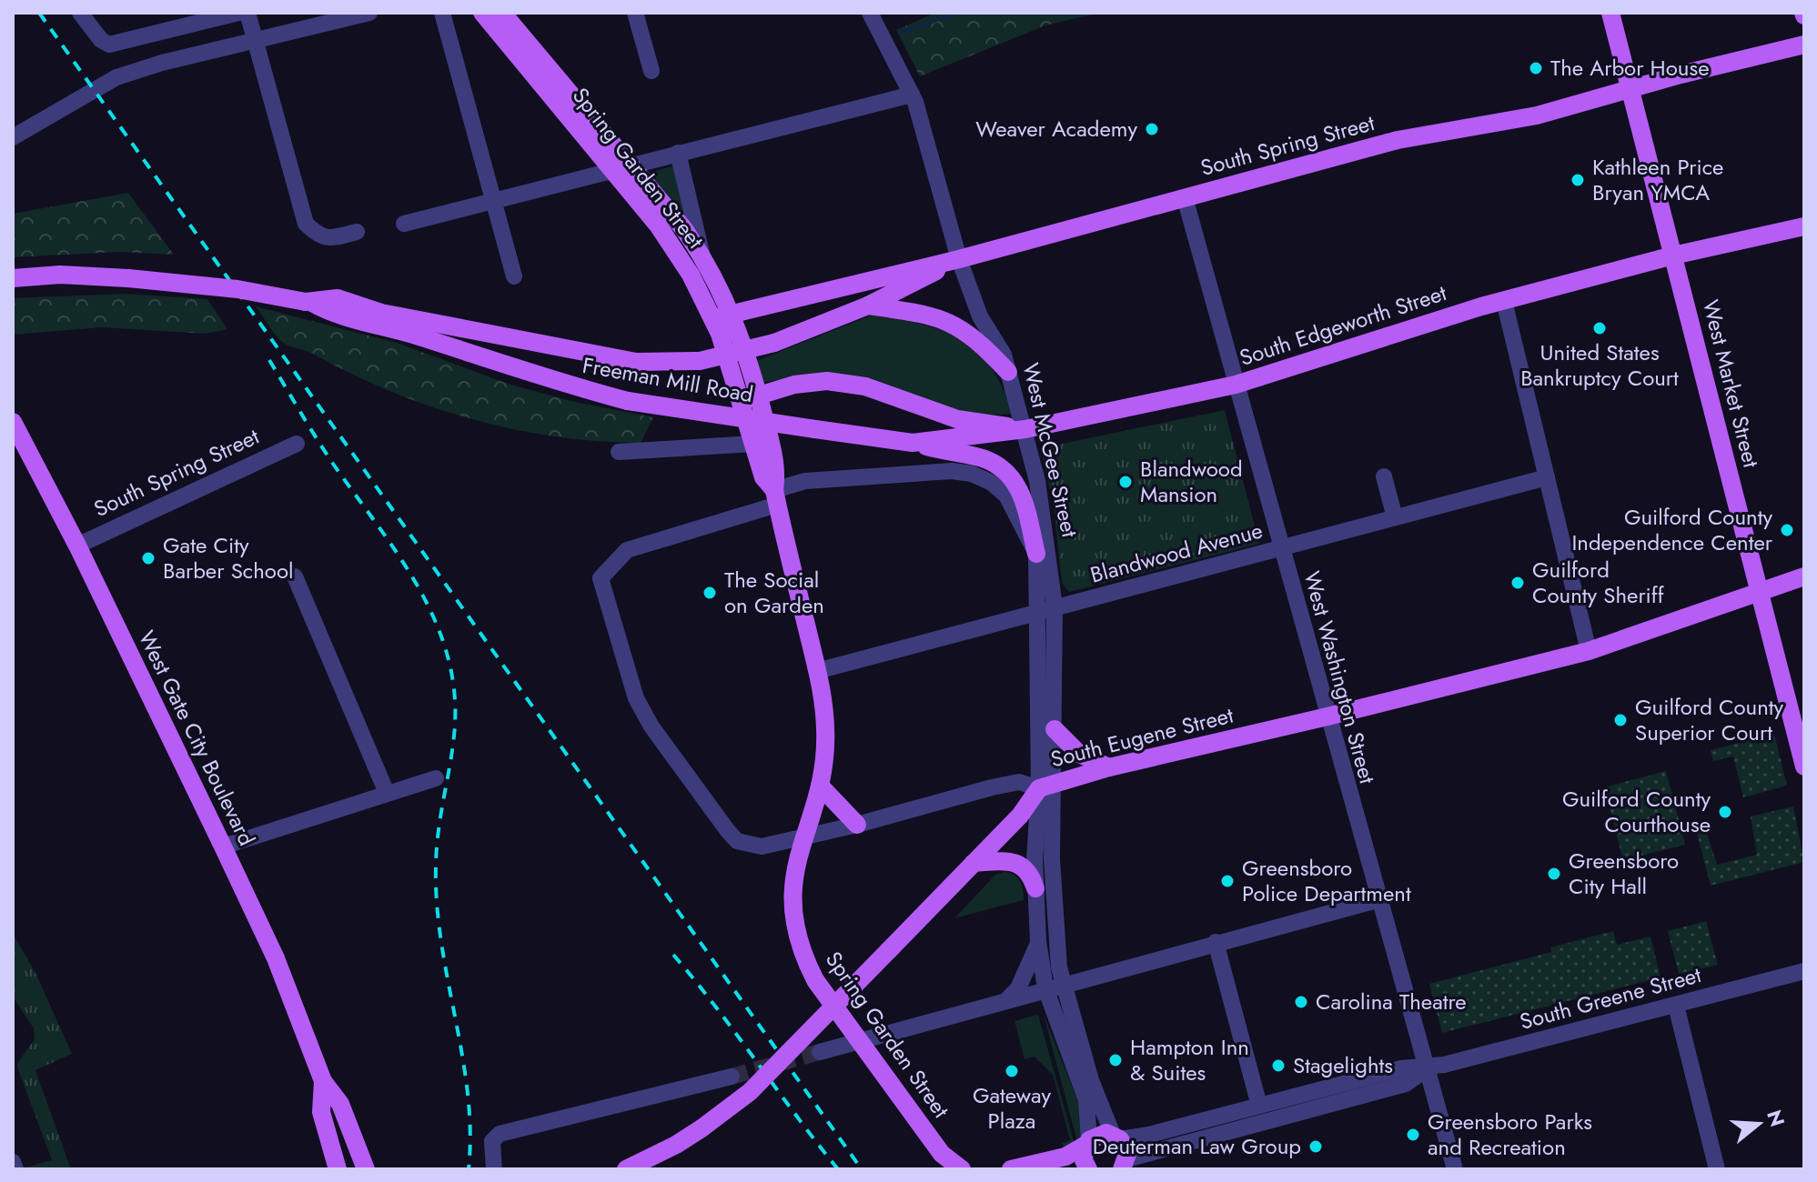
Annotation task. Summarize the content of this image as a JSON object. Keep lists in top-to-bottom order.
{
  "streets": {
    "main road": [
      "South Spring Street",
      "Spring Garden Street",
      "South Edgeworth Street",
      "Freeman Mill Road",
      "West Market Street",
      "South Eugene Street",
      "West Gate City Boulevard"
    ],
    "street": [
      "West McGee Street",
      "Blandwood Avenue",
      "West Washington Street",
      "South Greene Street"
    ]
  },
  "crossings": [
    ["South Spring Street", "Freeman Mill Road"],
    ["South Spring Street", "West Market Street"],
    ["South Spring Street", "West McGee Street"],
    ["South Spring Street", "West Washington Street"],
    ["South Spring Street", "West Gate City Boulevard"],
    ["Spring Garden Street", "Blandwood Avenue"],
    ["South Edgeworth Street", "Freeman Mill Road"],
    ["South Edgeworth Street", "West Market Street"],
    ["South Edgeworth Street", "West McGee Street"],
    ["South Edgeworth Street", "West Washington Street"],
    ["Freeman Mill Road", "West McGee Street"],
    ["West Market Street", "South Eugene Street"],
    ["West McGee Street", "Blandwood Avenue"],
    ["West McGee Street", "South Eugene Street"],
    ["West McGee Street", "South Greene Street"],
    ["Blandwood Avenue", "West Washington Street"],
    ["West Washington Street", "South Eugene Street"],
    ["West Washington Street", "South Greene Street"]
  ],
  "places": [
    "The Arbor House",
    "Weaver Academy",
    "Kathleen Price Bryan YMCA",
    "United States Bankruptcy Court",
    "Blandwood Mansion",
    "Guilford County Independence Center",
    "Gate City Barber School",
    "Guilford County Sheriff",
    "The Social on Garden",
    "Guilford County Superior Court",
    "Guilford County Courthouse",
    "Greensboro City Hall",
    "Greensboro Police Department",
    "Carolina Theatre",
    "Hampton Inn & Suites",
    "Stagelights",
    "Gateway Plaza",
    "Greensboro Parks and Recreation",
    "Deuterman Law Group"
  ],
  "north": "right"
}
